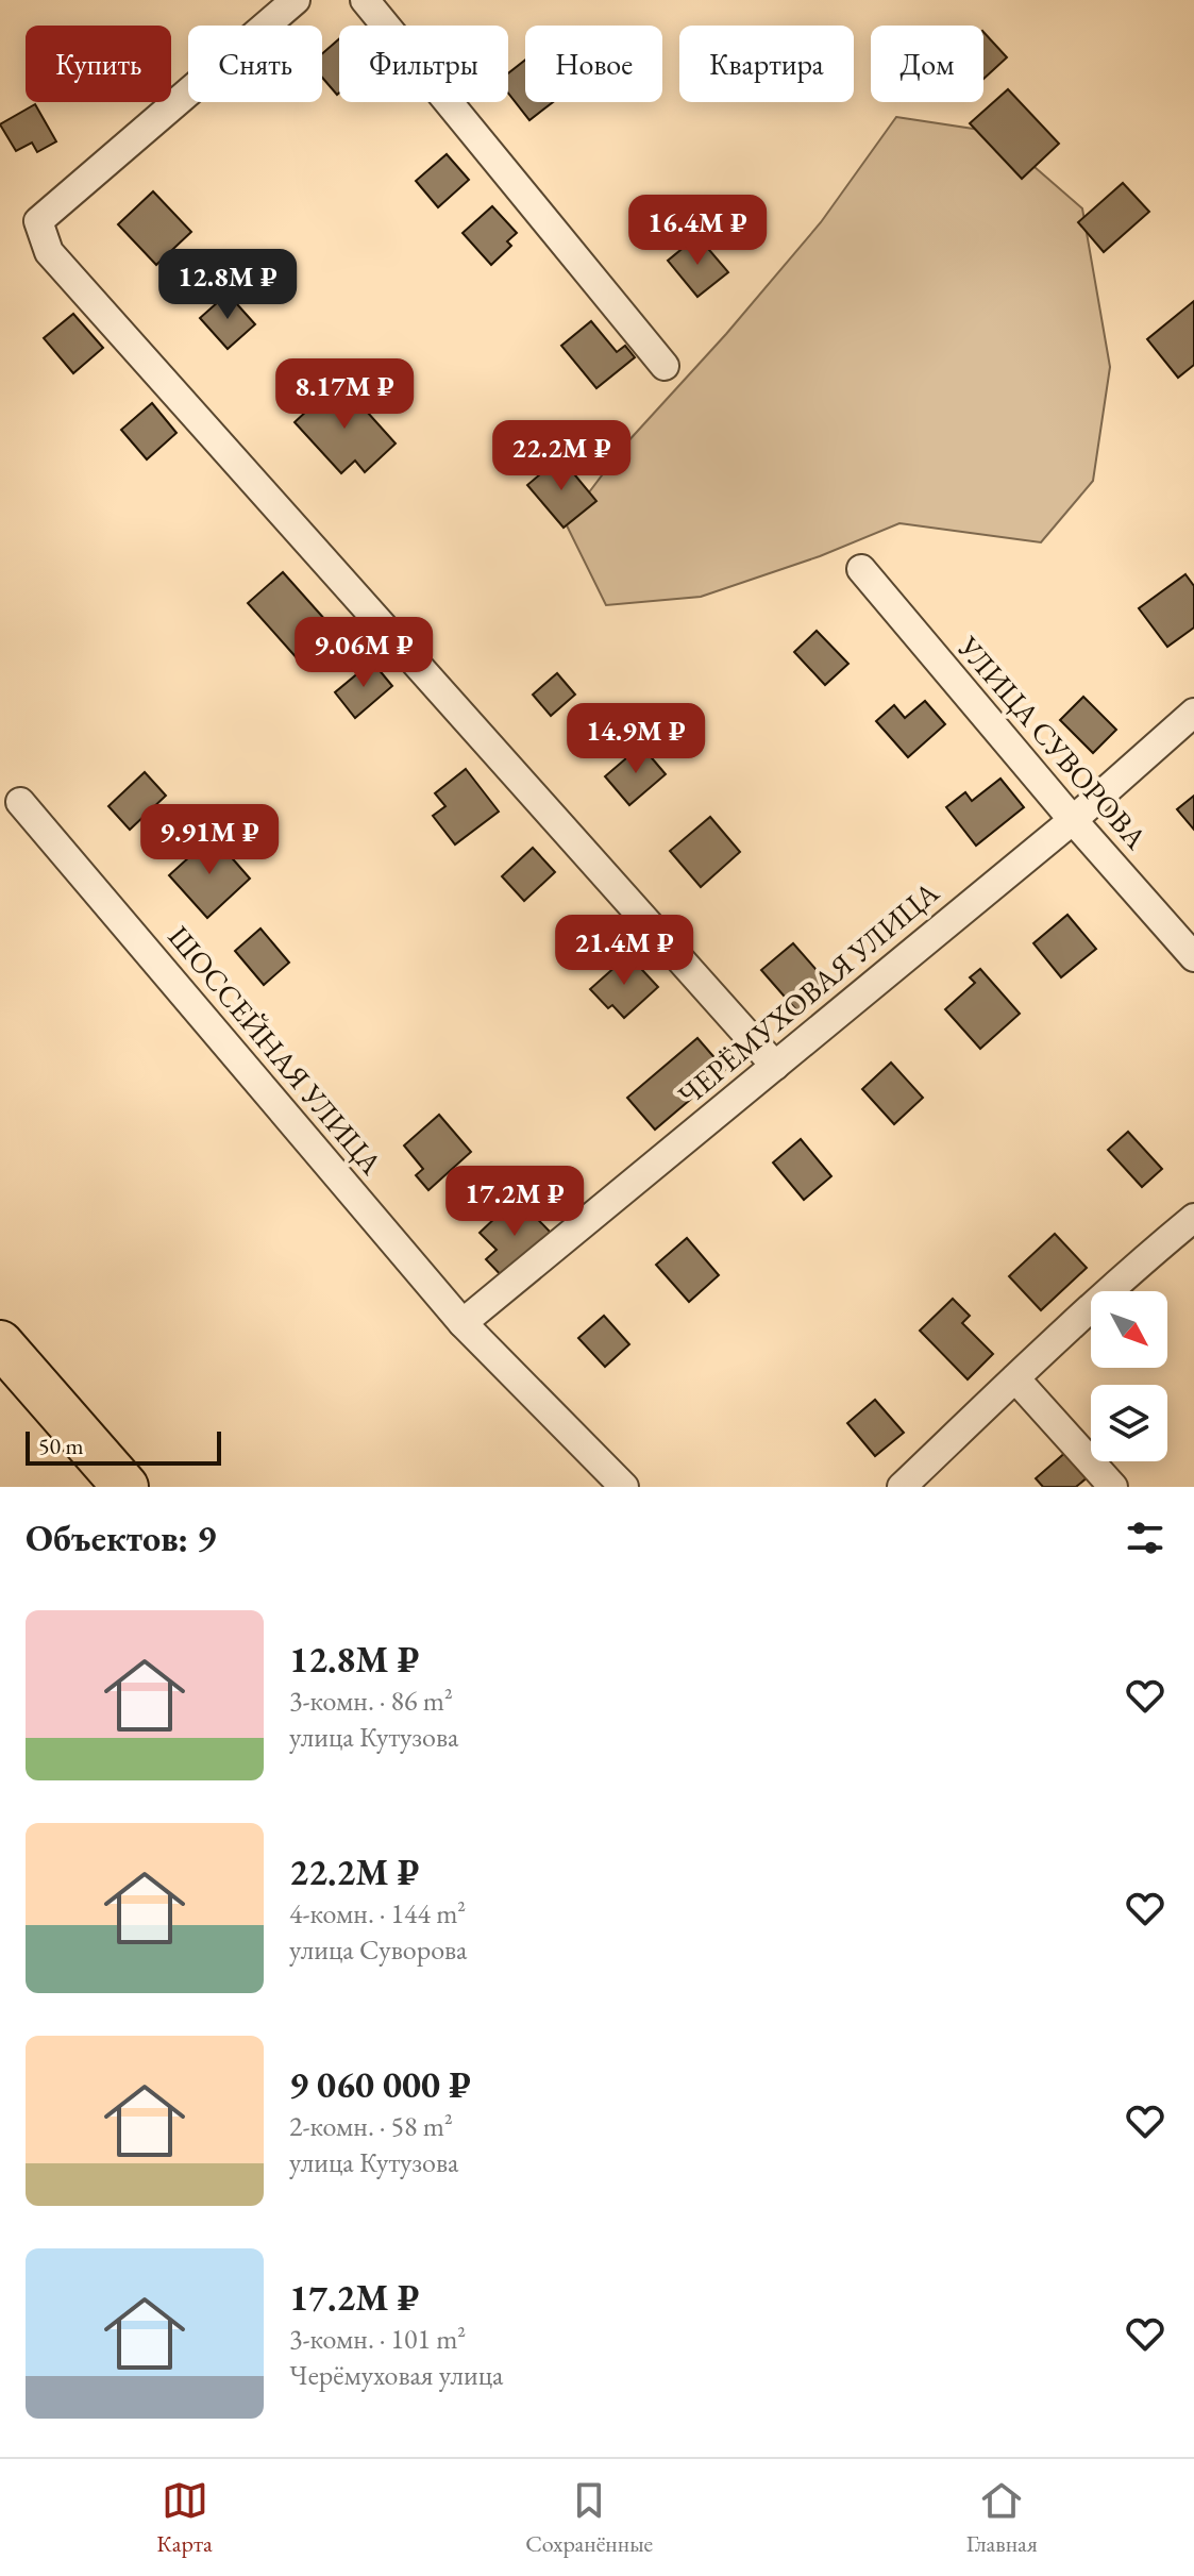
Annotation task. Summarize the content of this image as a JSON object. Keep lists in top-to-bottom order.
{
  "streets": {
    "street": ["УЛИЦА СУВОРОВА", "ЧЕРЁМУХОВАЯ УЛИЦА", "ШОССЕЙНАЯ УЛИЦА"]
  },
  "crossings": [
    ["УЛИЦА СУВОРОВА", "ЧЕРЁМУХОВАЯ УЛИЦА"],
    ["ЧЕРЁМУХОВАЯ УЛИЦА", "ШОССЕЙНАЯ УЛИЦА"]
  ],
  "scale_bar": "50 m",
  "north": "bottom right",
  "page": {
    "chip": [
      "Купить",
      "Снять",
      "Фильтры",
      "Новое",
      "Квартира",
      "Дом"
    ],
    "price": [
      "16.4M ₽",
      "12.8M ₽",
      "8.17M ₽",
      "22.2M ₽",
      "9.06M ₽",
      "14.9M ₽",
      "9.91M ₽",
      "21.4M ₽",
      "17.2M ₽"
    ],
    "scale": "50 m",
    "heading": "Объектов: 9",
    "list": [
      {
        "name": "12.8M ₽",
        "note": "3-комн. · 86 m² · улица Кутузова"
      },
      {
        "name": "22.2M ₽",
        "note": "4-комн. · 144 m² · улица Суворова"
      },
      {
        "name": "9 060 000 ₽",
        "note": "2-комн. · 58 m² · улица Кутузова"
      },
      {
        "name": "17.2M ₽",
        "note": "3-комн. · 101 m² · Черёмуховая улица"
      }
    ],
    "tabs": ["Карта", "Сохранённые", "Главная"]
  }
}
